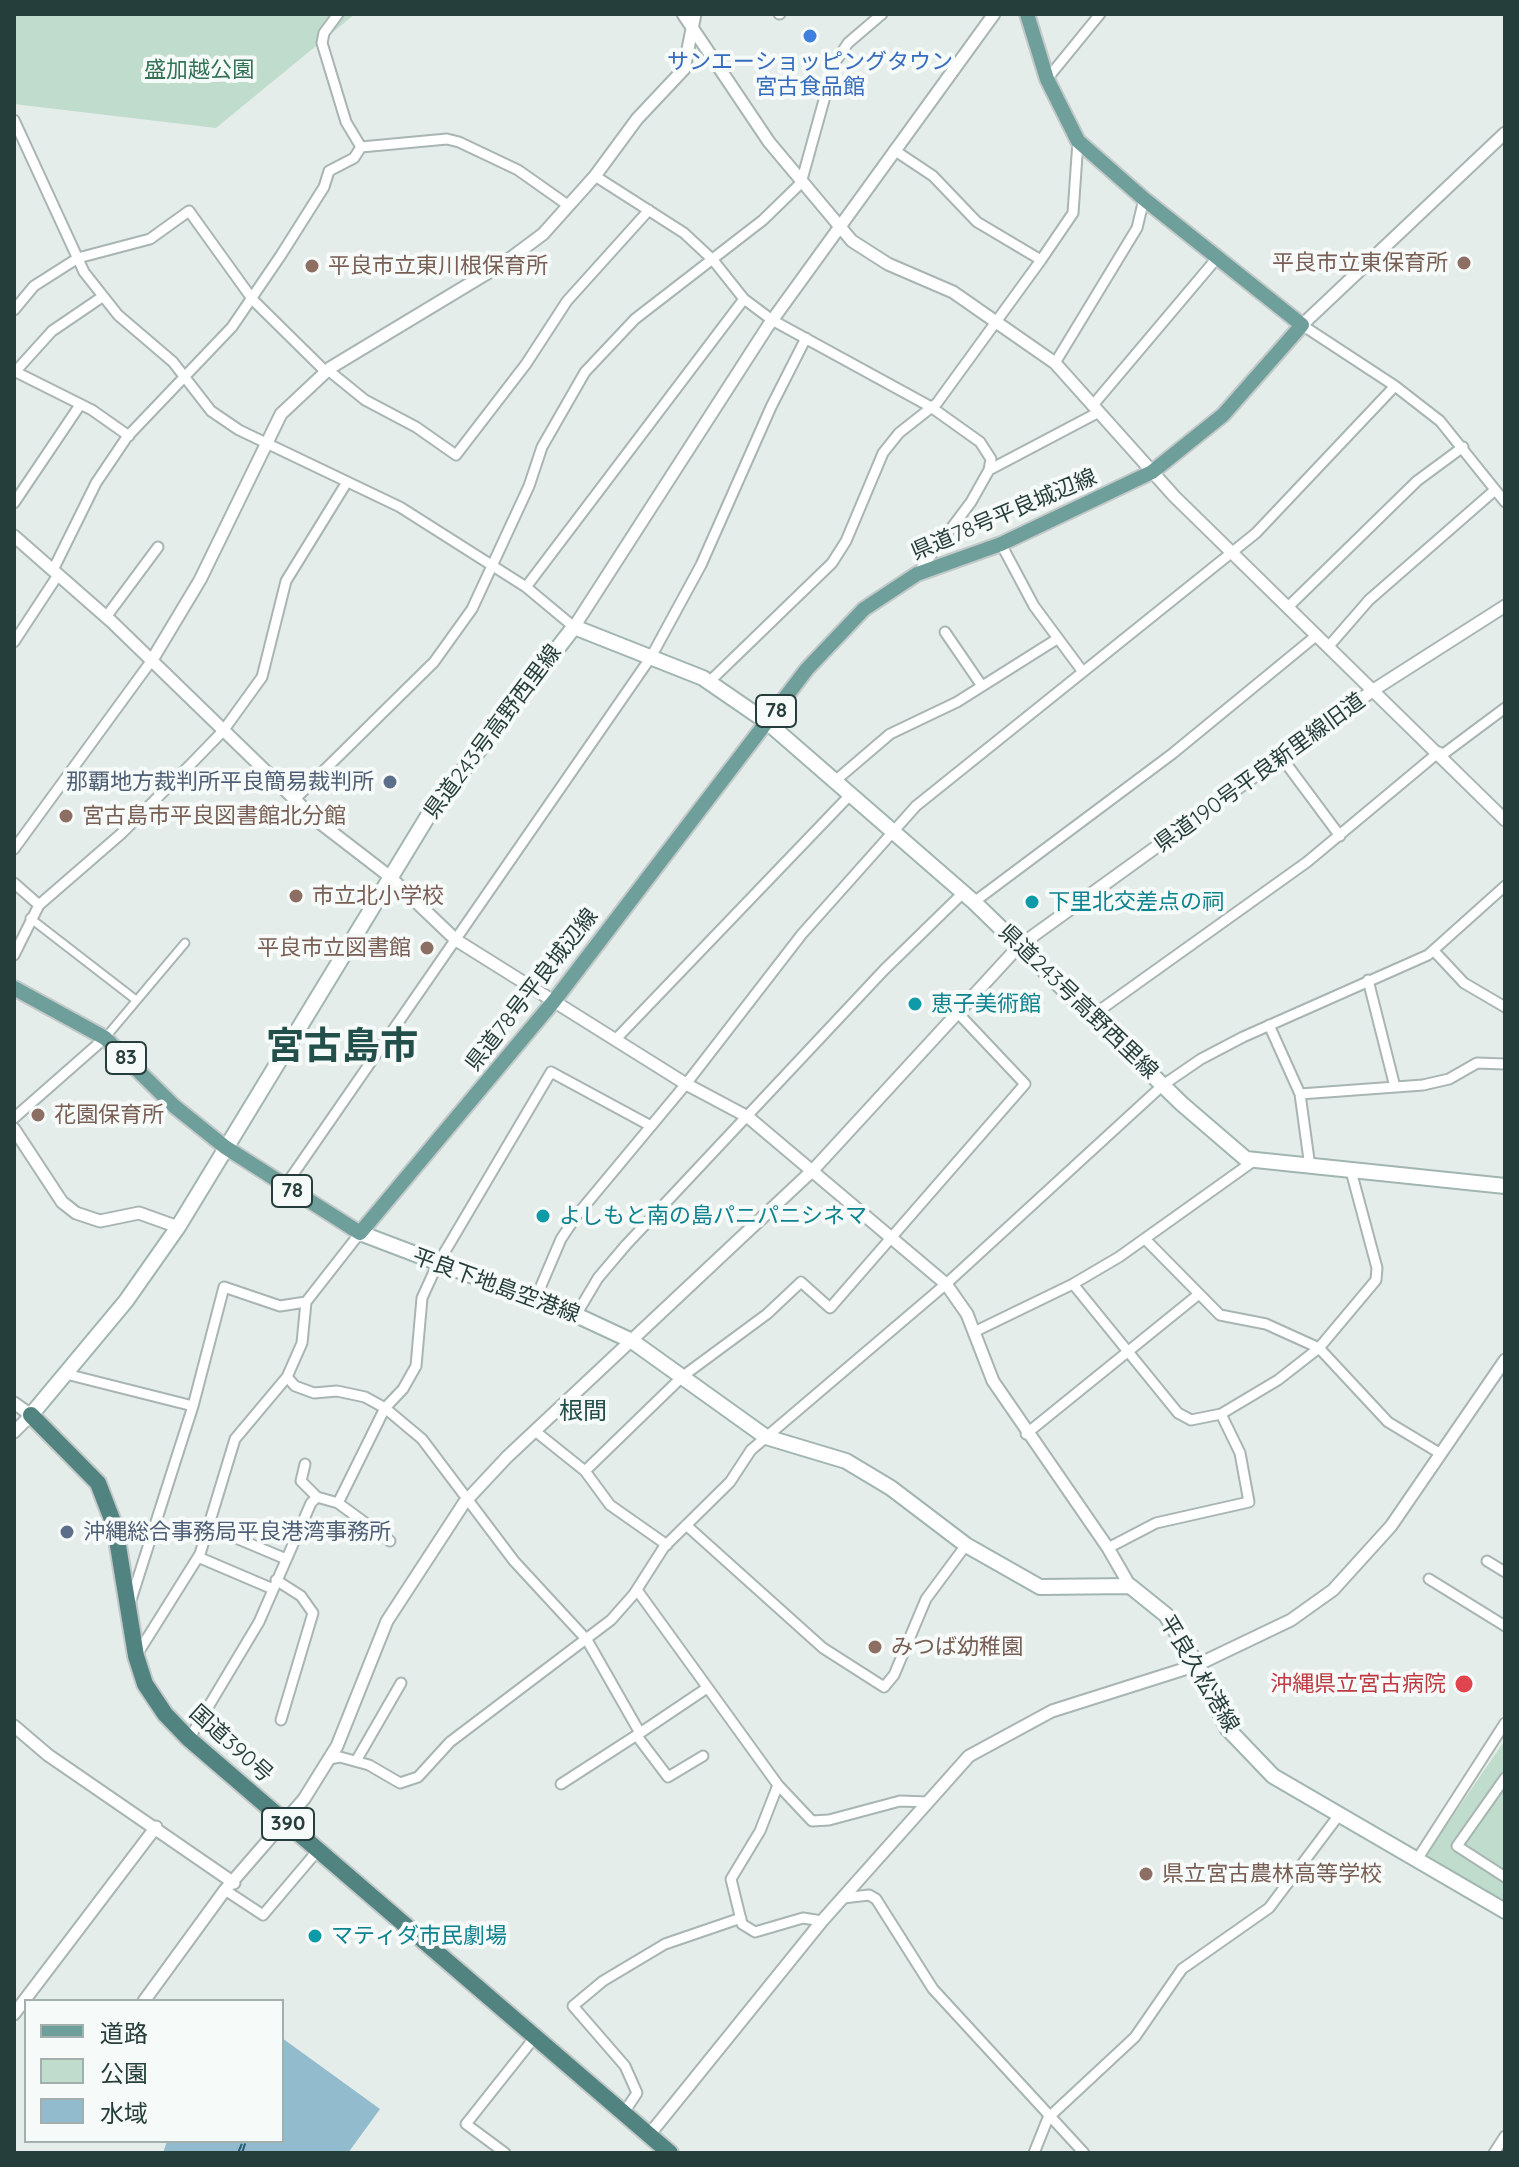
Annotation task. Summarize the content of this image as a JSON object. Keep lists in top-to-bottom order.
{
  "streets": {
    "highway": ["国道390号", "390"],
    "main road": [
      "県道78号平良城辺線",
      "78",
      "県道243号高野西里線",
      "83",
      "平良下地島空港線",
      "平良久松港線"
    ],
    "street": ["県道190号平良新里線旧道"]
  },
  "crossings": [
    ["県道78号平良城辺線", "78"],
    ["県道78号平良城辺線", "県道243号高野西里線"],
    ["県道78号平良城辺線", "平良下地島空港線"],
    ["78", "県道243号高野西里線"],
    ["78", "83"],
    ["78", "平良下地島空港線"],
    ["県道243号高野西里線", "県道190号平良新里線旧道"],
    ["県道243号高野西里線", "83"],
    ["県道243号高野西里線", "国道390号"],
    ["県道190号平良新里線旧道", "平良下地島空港線"],
    ["県道190号平良新里線旧道", "国道390号"]
  ],
  "districts": ["宮古島市", "根間"],
  "parks": ["盛加越公園"],
  "places": [
    "サンエーショッピングタウン 宮古食品館",
    "平良市立東保育所",
    "平良市立東川根保育所",
    "那覇地方裁判所平良簡易裁判所",
    "宮古島市平良図書館北分館",
    "市立北小学校",
    "下里北交差点の祠",
    "平良市立図書館",
    "恵子美術館",
    "花園保育所",
    "よしもと南の島パニパニシネマ",
    "沖縄総合事務局平良港湾事務所",
    "みつば幼稚園",
    "沖縄県立宮古病院",
    "県立宮古農林高等学校",
    "マティダ市民劇場"
  ],
  "legend": ["道路", "公園", "水域"]
}
